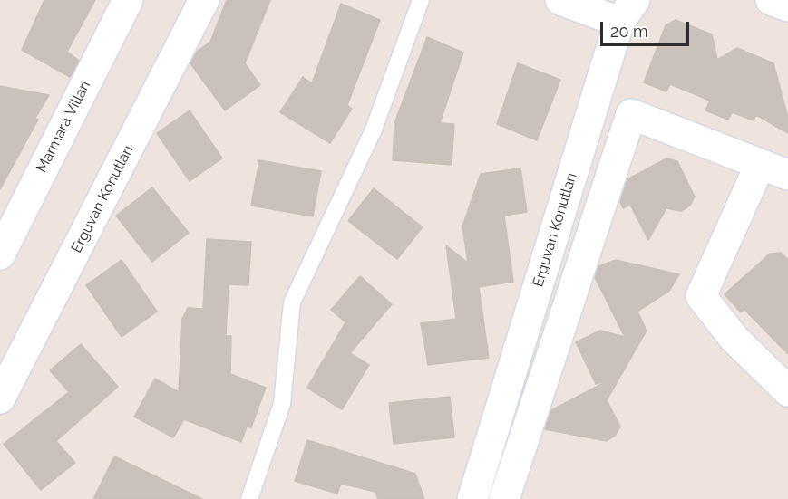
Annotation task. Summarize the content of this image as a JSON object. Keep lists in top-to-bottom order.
{
  "streets": {
    "street": ["Marmara Vilları", "Erguvan Konutları"]
  },
  "scale_bar": "20 m"
}
